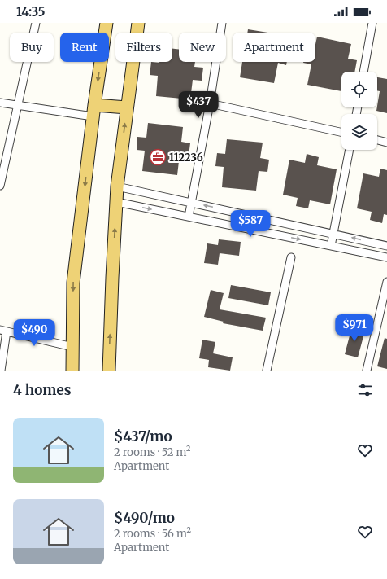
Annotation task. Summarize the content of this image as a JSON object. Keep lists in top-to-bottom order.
{
  "places": {
    "office": ["112236"]
  },
  "page": {
    "status": "14:35",
    "chip": [
      "Buy",
      "Rent",
      "Filters",
      "New",
      "Apartment"
    ],
    "price": [
      "$437",
      "$587",
      "$971",
      "$490"
    ],
    "heading": "4 homes",
    "list": [
      {
        "name": "$437/mo",
        "note": "2 rooms · 52 m² · Apartment"
      },
      {
        "name": "$490/mo",
        "note": "2 rooms · 56 m² · Apartment"
      }
    ]
  }
}
